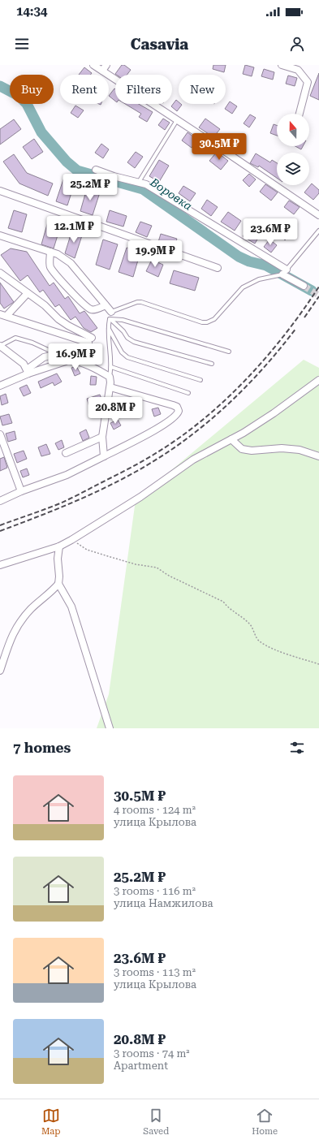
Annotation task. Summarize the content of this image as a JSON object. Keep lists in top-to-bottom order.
{
  "water": ["Воровка"],
  "north": "top",
  "page": {
    "status": "14:34",
    "header": "Casavia",
    "chip": [
      "Buy",
      "Rent",
      "Filters",
      "New"
    ],
    "price": [
      "30.5M ₽",
      "25.2M ₽",
      "12.1M ₽",
      "23.6M ₽",
      "19.9M ₽",
      "16.9M ₽",
      "20.8M ₽"
    ],
    "heading": "7 homes",
    "list": [
      {
        "name": "30.5M ₽",
        "note": "4 rooms · 124 m² · улица Крылова"
      },
      {
        "name": "25.2M ₽",
        "note": "3 rooms · 116 m² · улица Намжилова"
      },
      {
        "name": "23.6M ₽",
        "note": "3 rooms · 113 m² · улица Крылова"
      },
      {
        "name": "20.8M ₽",
        "note": "3 rooms · 74 m² · Apartment"
      }
    ],
    "tabs": ["Map", "Saved", "Home"]
  }
}
